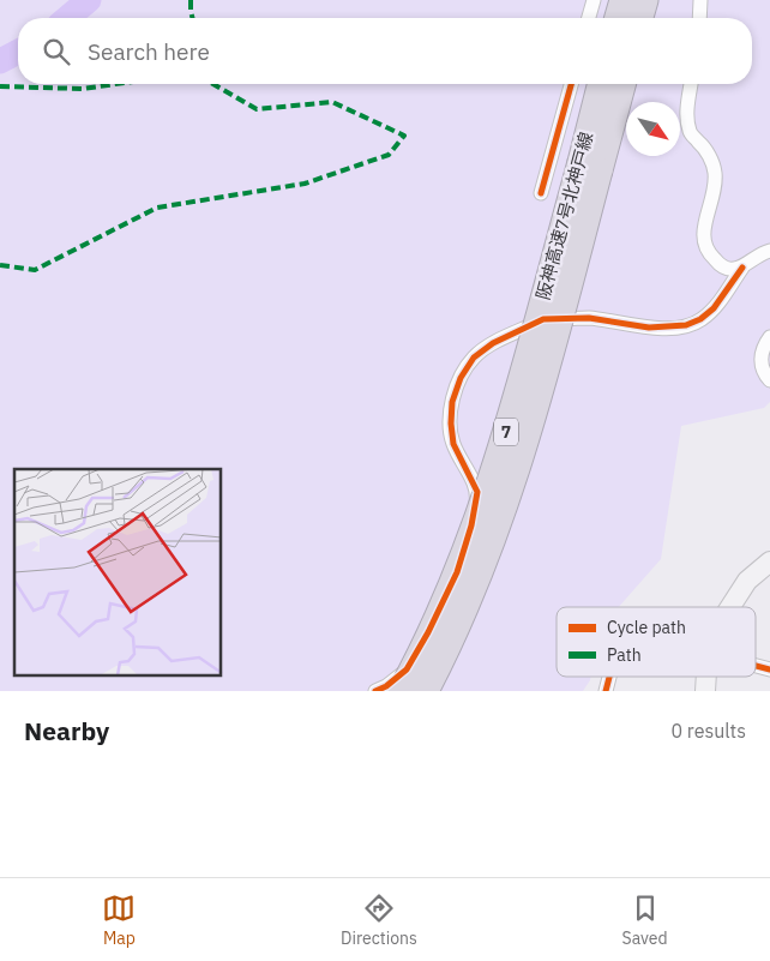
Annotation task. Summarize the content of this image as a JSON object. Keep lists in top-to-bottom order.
{
  "streets": {
    "highway": ["阪神高速7号北神戸線", "7"]
  },
  "legend": ["Cycle path", "Path"],
  "north": "bottom right",
  "page": {
    "search": "Search here",
    "heading": ["Nearby", "0 results"],
    "nav": ["Map", "Directions", "Saved"]
  }
}
